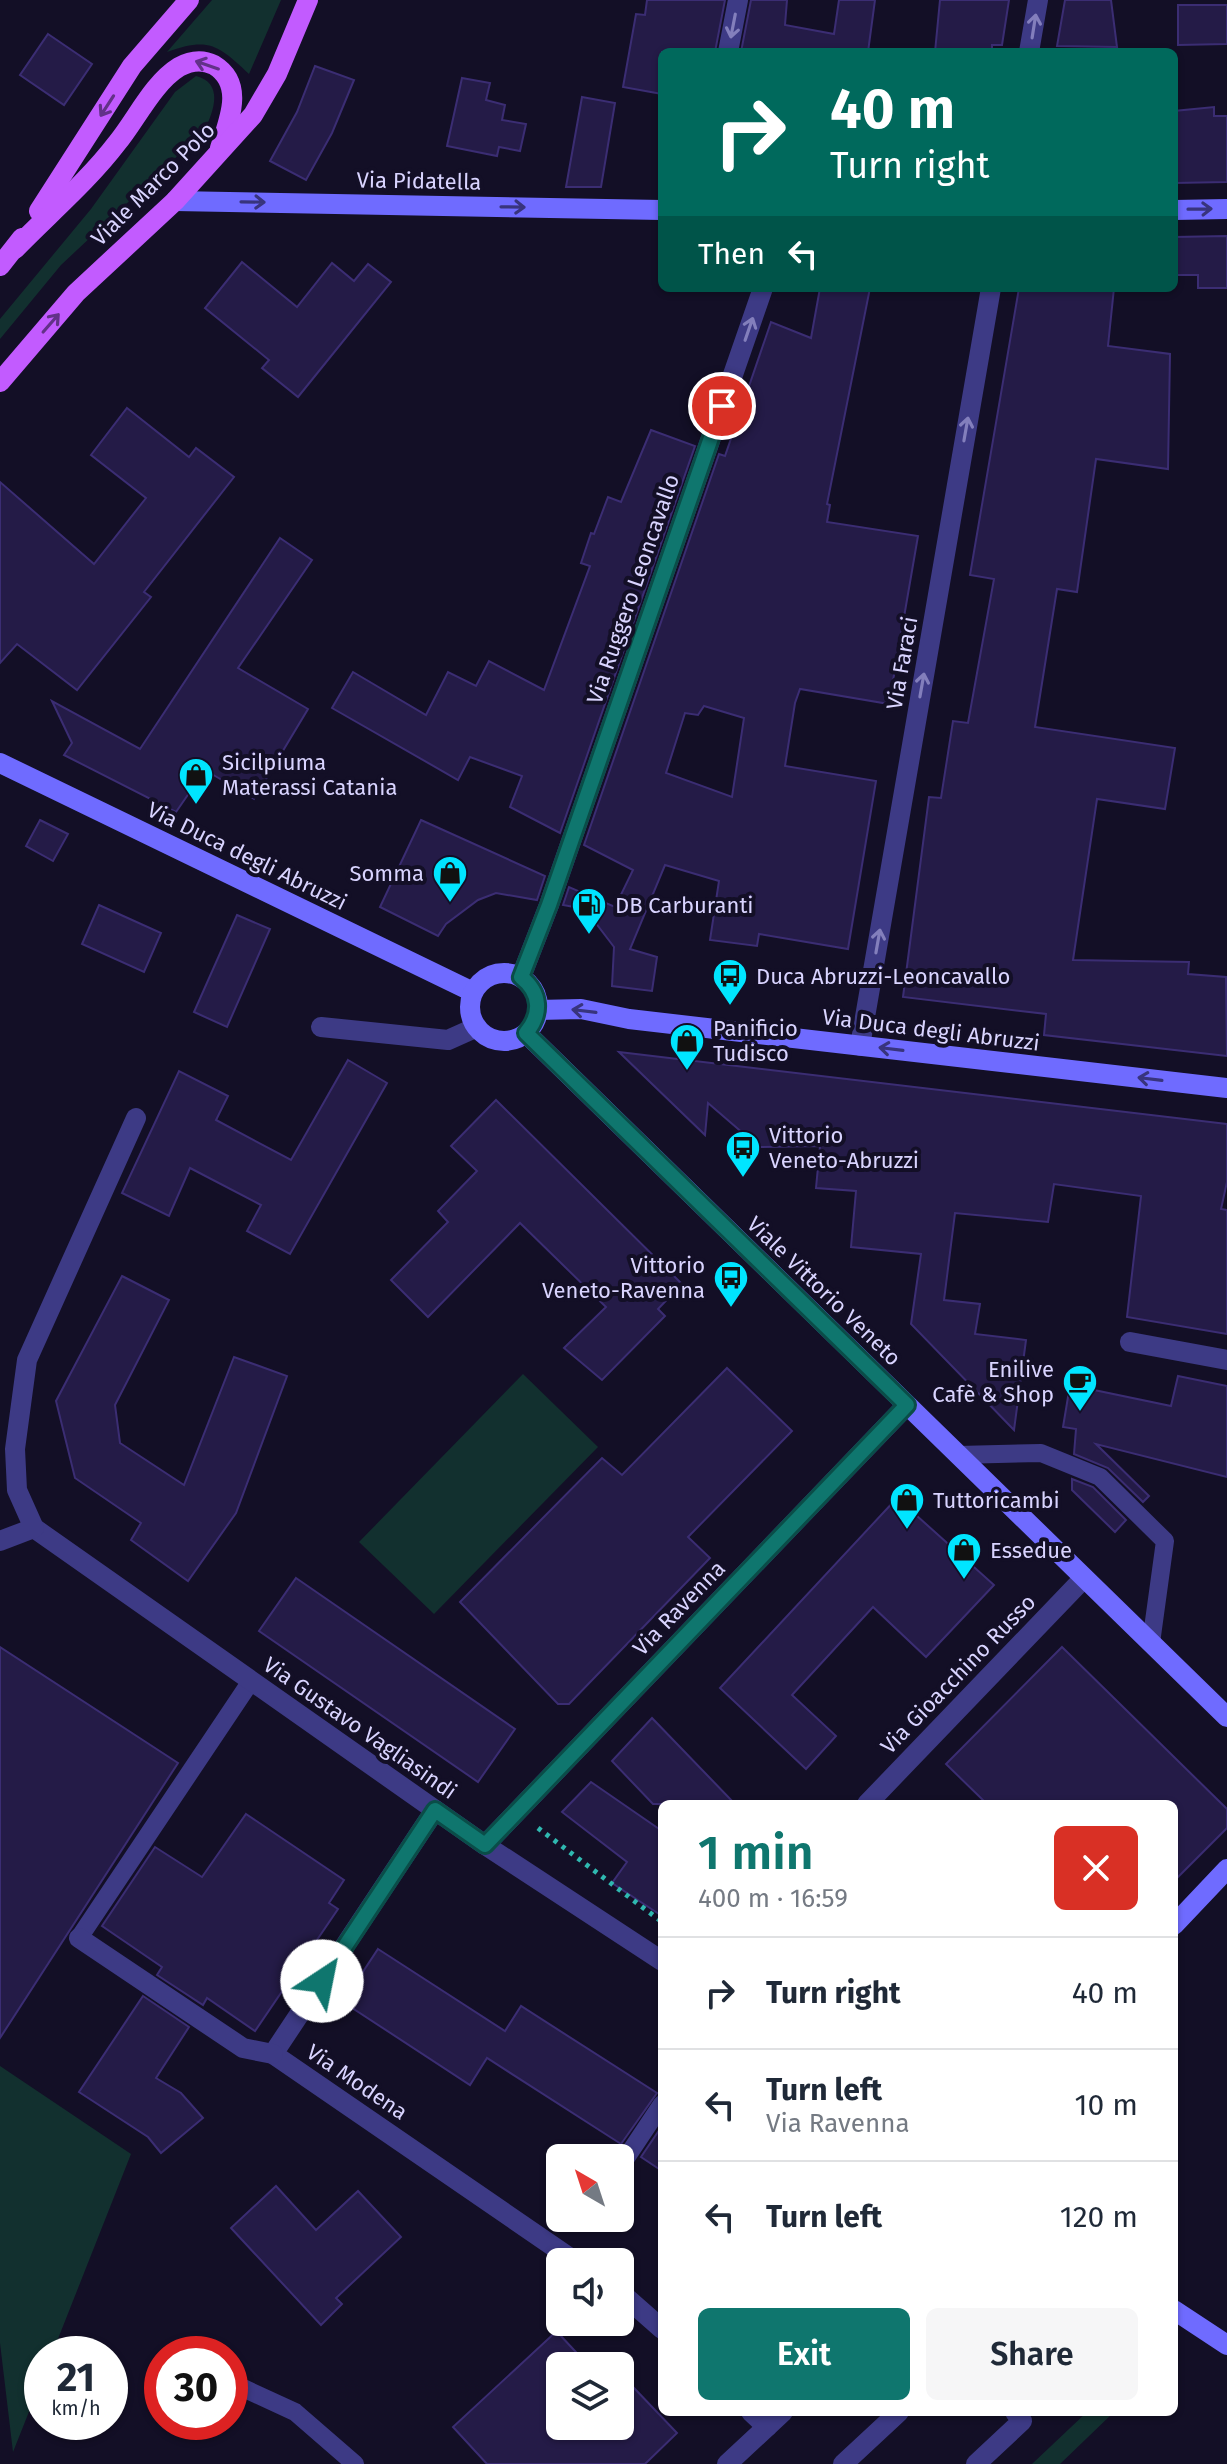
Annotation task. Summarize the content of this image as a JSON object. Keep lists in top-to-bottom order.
{
  "streets": {
    "main road": [
      "Via Pidatella",
      "Viale Marco Polo",
      "Via Duca degli Abruzzi",
      "Viale Vittorio Veneto"
    ],
    "street": [
      "Via Ruggero Leoncavallo",
      "Via Faraci",
      "Via Ravenna",
      "Via Gioacchino Russo",
      "Via Gustavo Vagliasindi",
      "Via Modena"
    ]
  },
  "crossings": [
    ["Via Pidatella", "Viale Marco Polo"],
    ["Via Ruggero Leoncavallo", "Via Duca degli Abruzzi"],
    ["Via Ruggero Leoncavallo", "Viale Vittorio Veneto"],
    ["Via Faraci", "Via Duca degli Abruzzi"],
    ["Via Duca degli Abruzzi", "Viale Vittorio Veneto"],
    ["Viale Vittorio Veneto", "Via Ravenna"],
    ["Viale Vittorio Veneto", "Via Gioacchino Russo"],
    ["Via Ravenna", "Via Gustavo Vagliasindi"],
    ["Via Gustavo Vagliasindi", "Via Modena"]
  ],
  "one_way": [
    "Via Pidatella",
    "Via Ruggero Leoncavallo",
    "Via Faraci",
    "Via Duca degli Abruzzi"
  ],
  "places": {
    "shop": [
      "Sicilpiuma Materassi Catania",
      "Somma",
      "Panificio Tudisco",
      "Tuttoricambi",
      "Essedue"
    ],
    "fuel station": ["DB Carburanti"],
    "bus stop": ["Duca Abruzzi-Leoncavallo", "Vittorio Veneto-Abruzzi", "Vittorio Veneto-Ravenna"],
    "cafe": ["Enilive Cafè & Shop"]
  },
  "north": "top left",
  "page": {
    "turn": ["40 m", "Turn right"],
    "then": "Then",
    "heading": ["1 min", "400 m · 16:59"],
    "list": [
      {
        "name": "Turn right",
        "value": "40 m"
      },
      {
        "name": "Turn left",
        "note": "Via Ravenna",
        "value": "10 m"
      },
      {
        "name": "Turn left",
        "value": "120 m"
      }
    ],
    "buttons": ["Exit", "Share"],
    "speed": "21 km/h",
    "limit": "30"
  }
}
